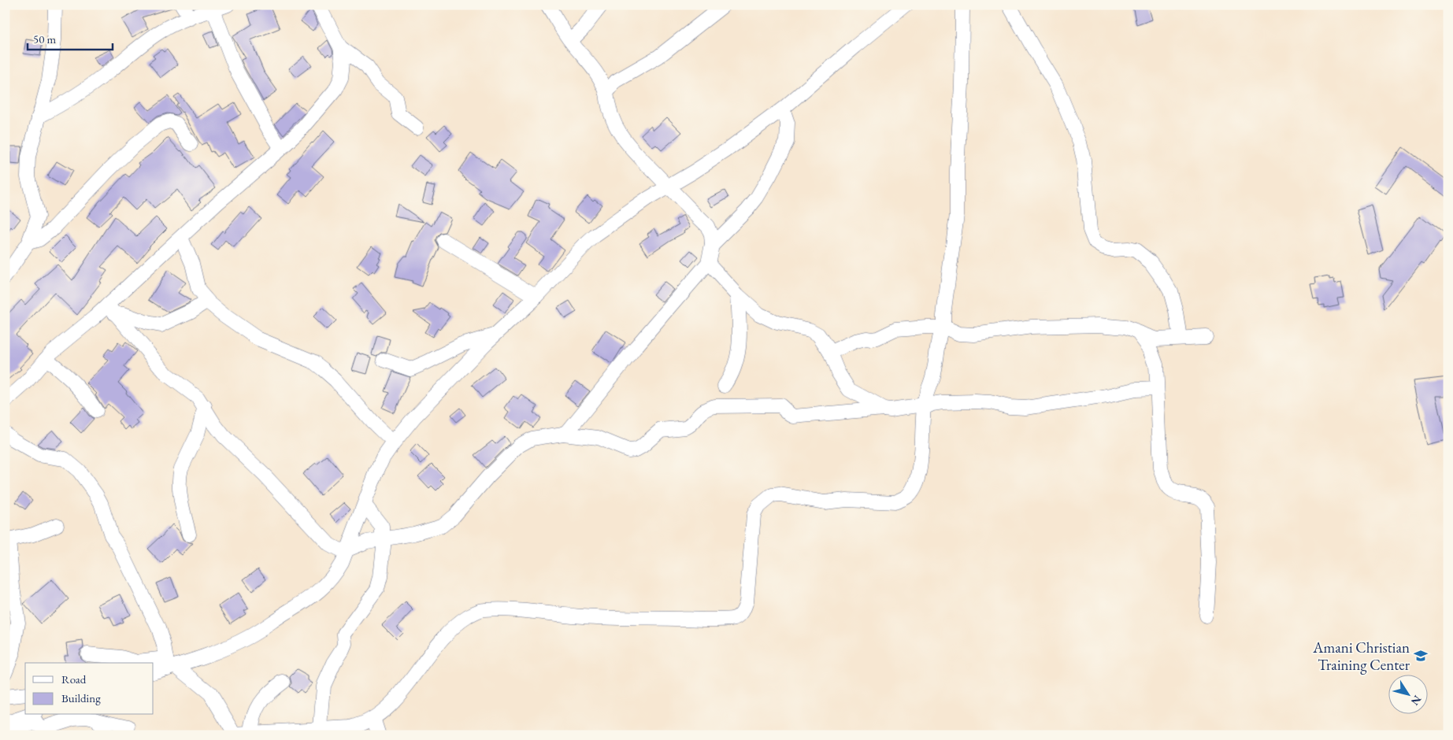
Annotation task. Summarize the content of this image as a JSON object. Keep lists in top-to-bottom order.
{
  "places": {
    "school or university": ["Amani Christian Training Center"]
  },
  "legend": ["Road", "Building"],
  "scale_bar": "50 m",
  "north": "bottom right"
}
